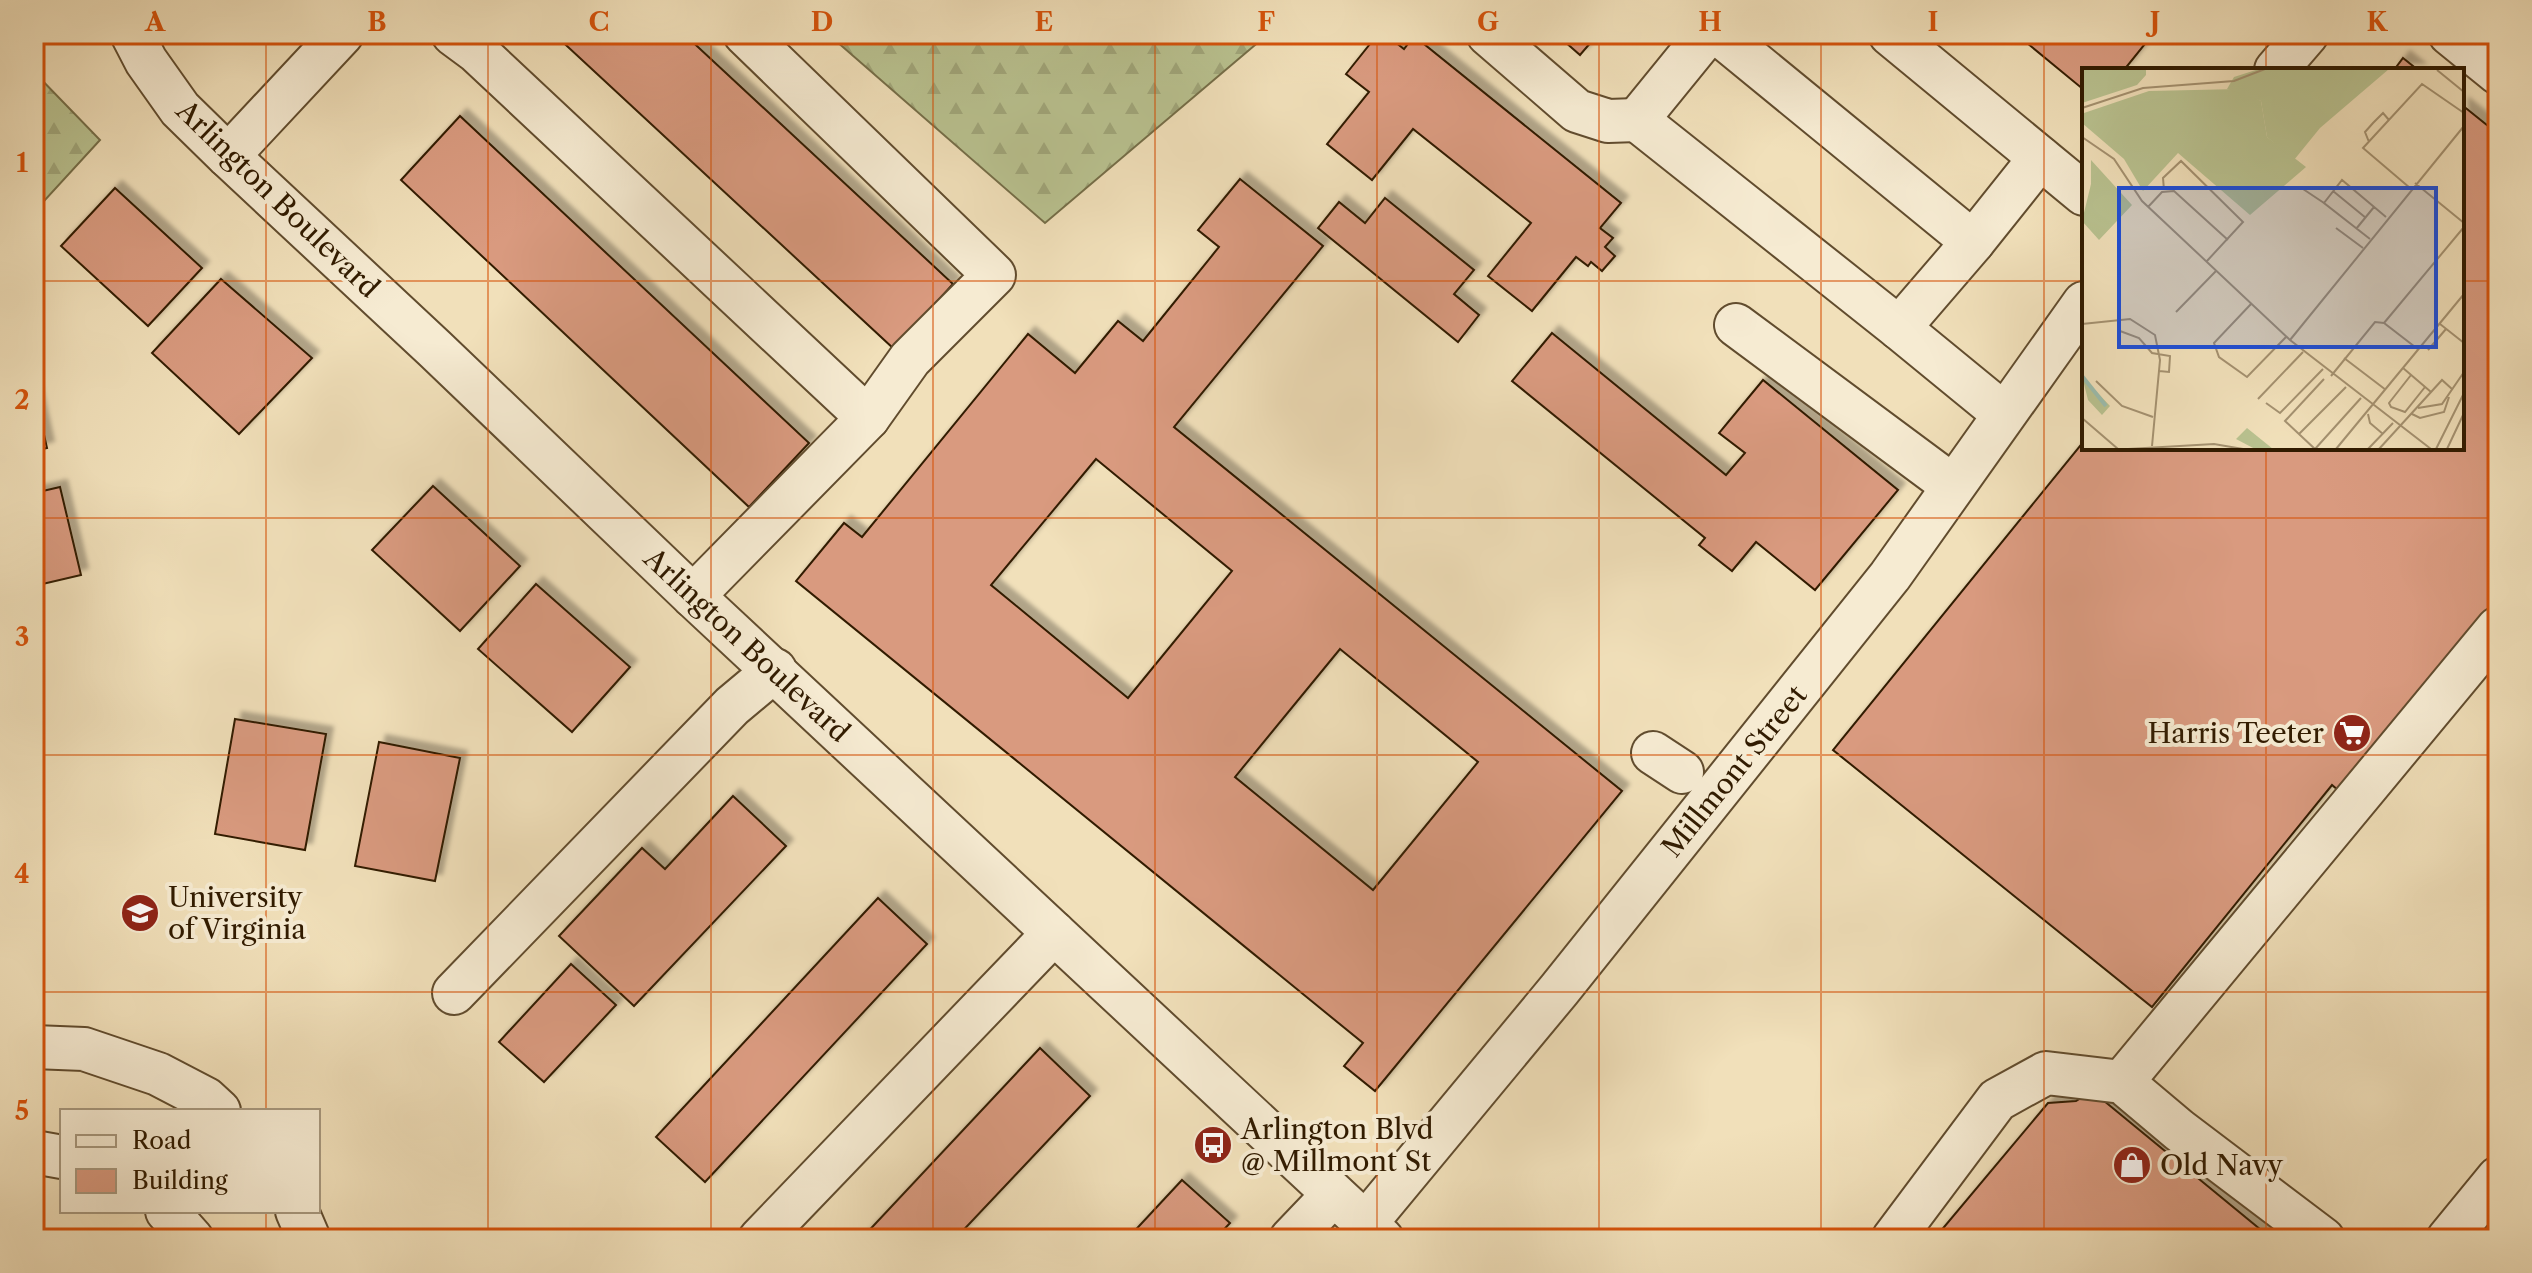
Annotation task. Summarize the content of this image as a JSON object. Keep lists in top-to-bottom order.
{
  "streets": {
    "street": ["Arlington Boulevard", "Millmont Street"]
  },
  "crossings": [
    ["Arlington Boulevard", "Millmont Street"]
  ],
  "places": {
    "supermarket": ["Harris Teeter"],
    "school or university": ["University of Virginia"],
    "bus stop": ["Arlington Blvd @ Millmont St"],
    "shop": ["Old Navy"]
  },
  "legend": ["Road", "Building"],
  "grid": {
    "columns": [
      "A",
      "B",
      "C",
      "D",
      "E",
      "F",
      "G",
      "H",
      "I",
      "J",
      "K"
    ],
    "rows": [
      "1",
      "2",
      "3",
      "4",
      "5"
    ]
  }
}
